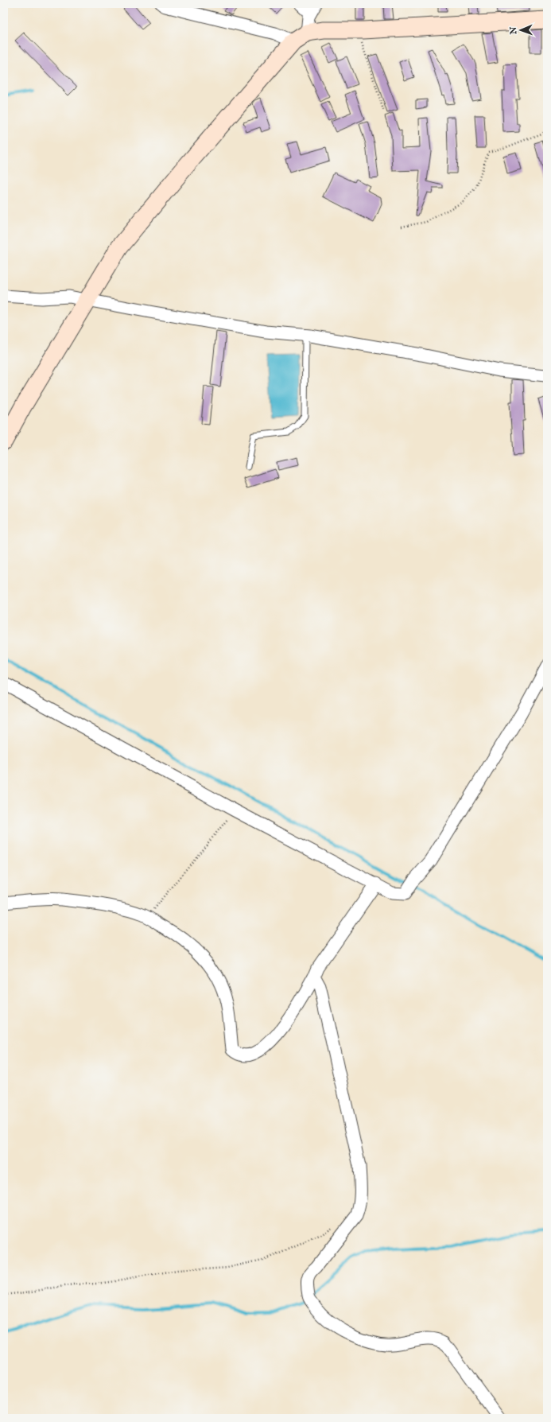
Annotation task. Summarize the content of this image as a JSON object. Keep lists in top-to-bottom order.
{
  "north": "left"
}
